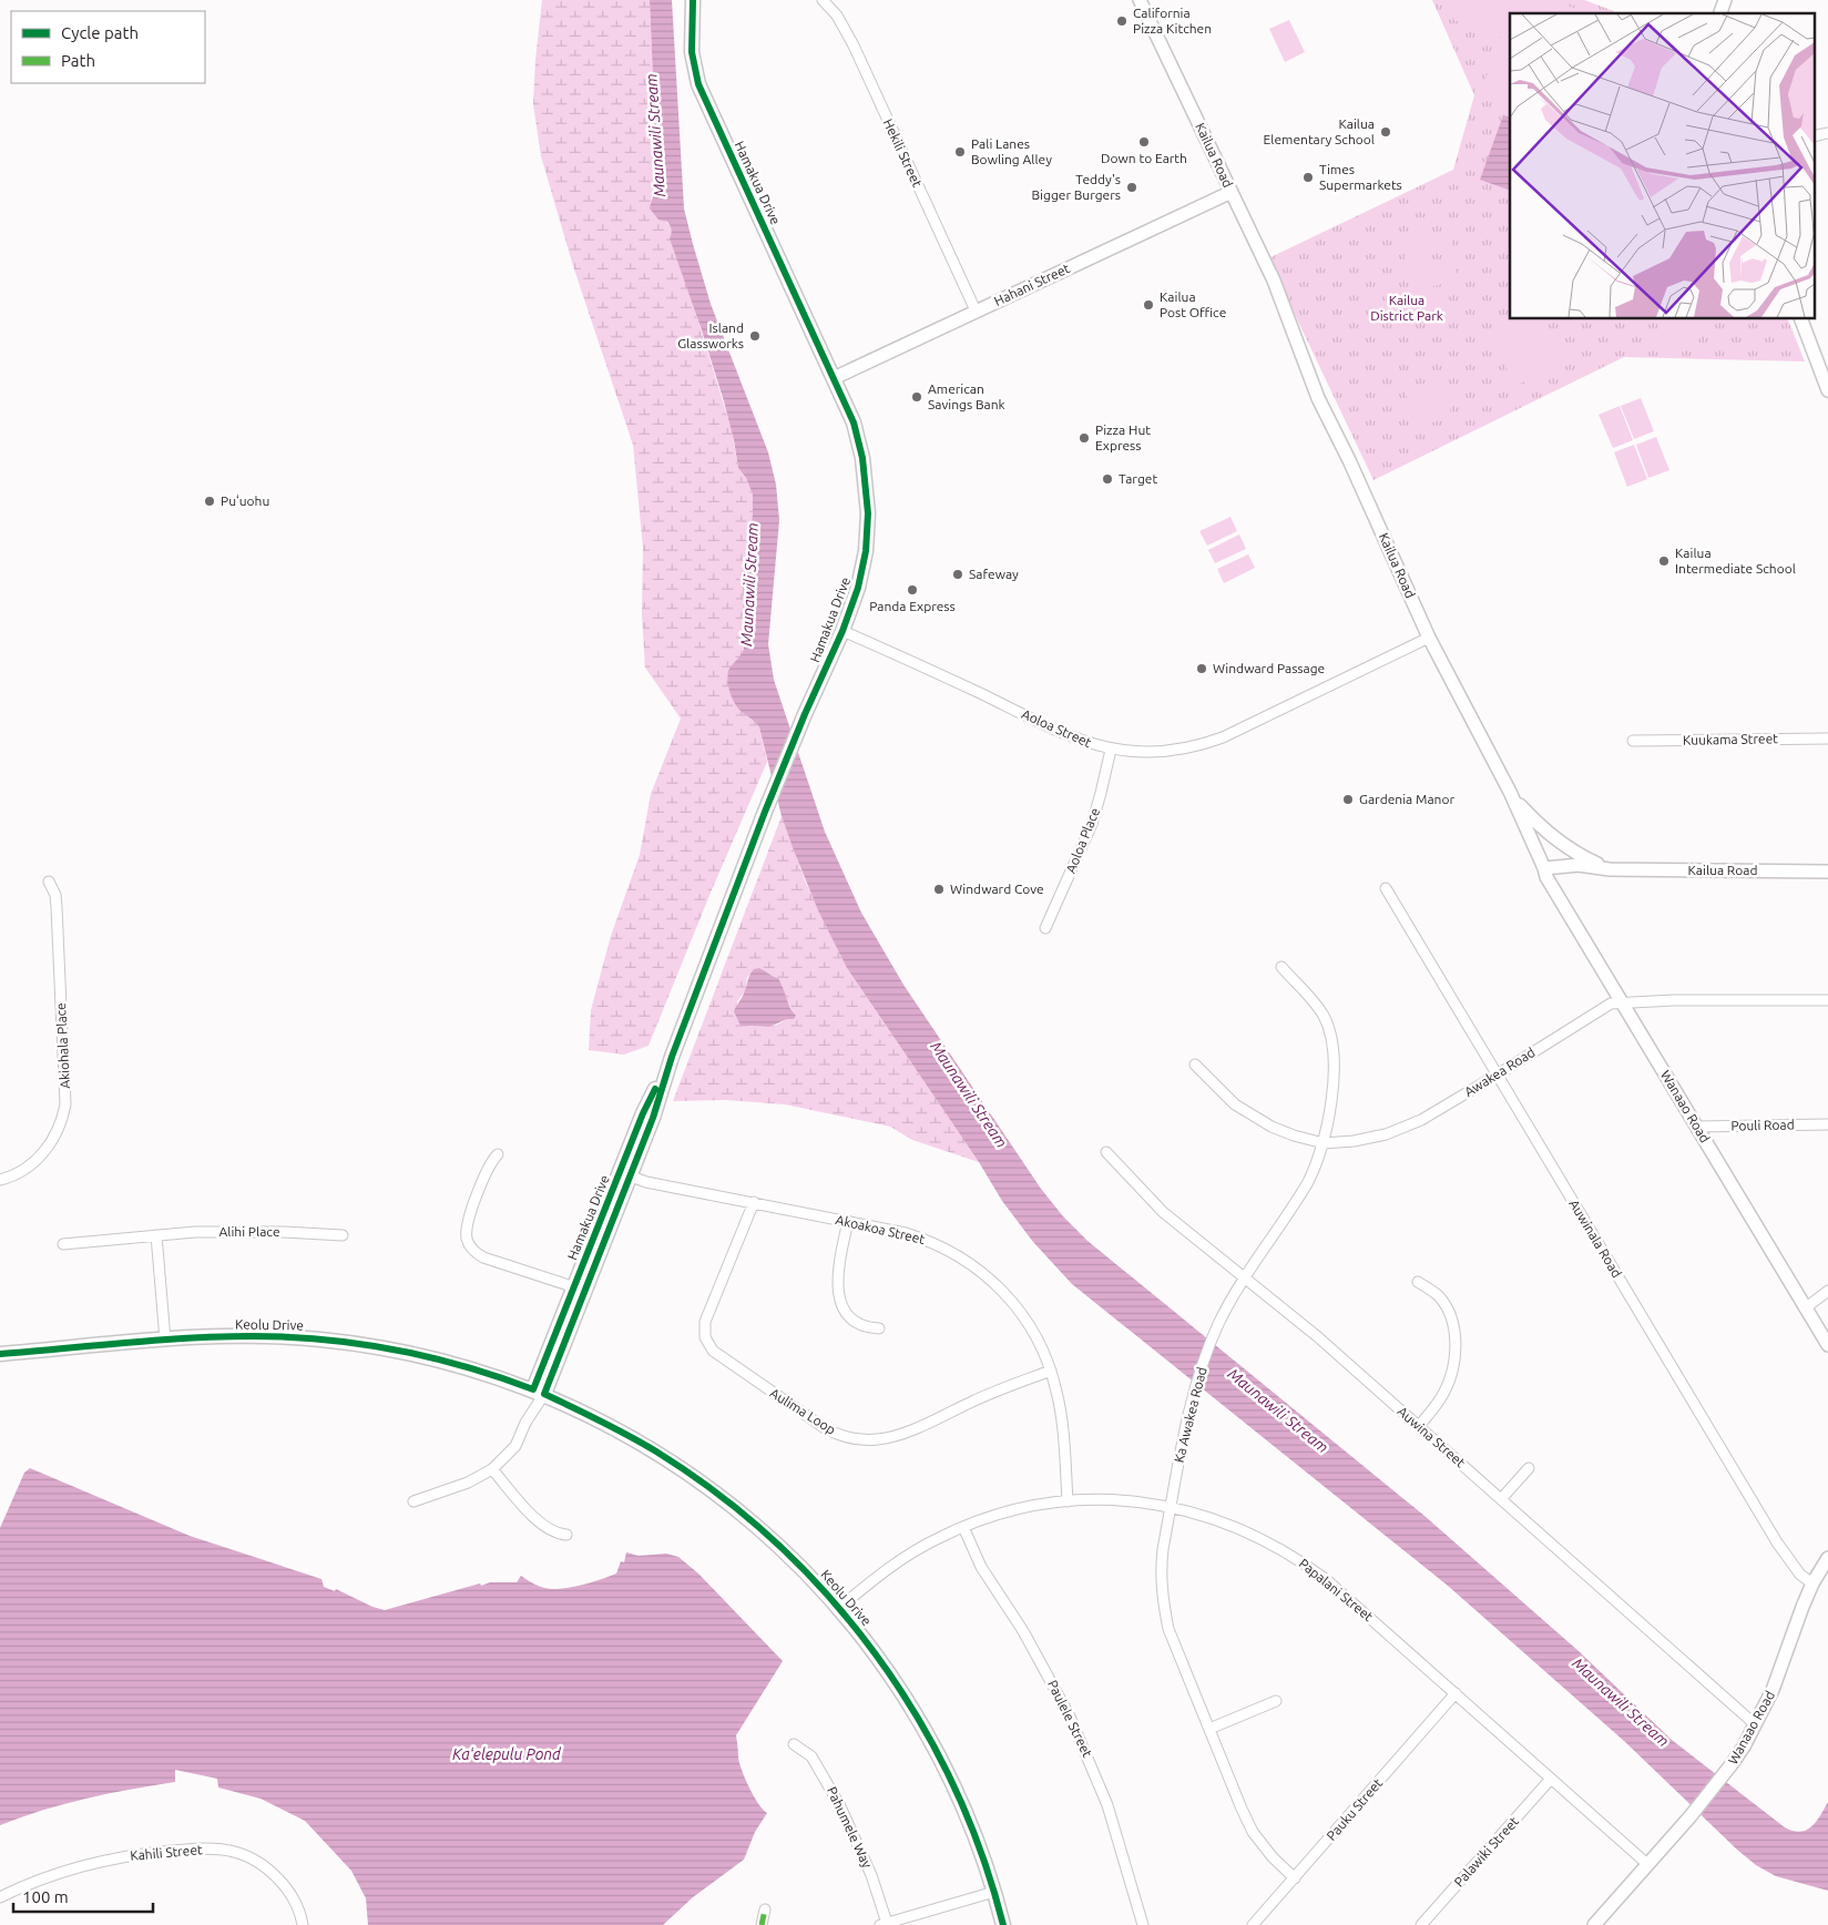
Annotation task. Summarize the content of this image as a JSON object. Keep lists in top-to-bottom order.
{
  "streets": {
    "main road": ["Hamakua Drive", "Keolu Drive"],
    "street": [
      "Hekili Street",
      "Kailua Road",
      "Hahani Street",
      "Aoloa Street",
      "Kuukama Street",
      "Aoloa Place",
      "Akiohala Place",
      "Awakea Road",
      "Wanaao Road",
      "Pouli Road",
      "Akoakoa Street",
      "Alihi Place",
      "Auwinala Road",
      "Aulima Loop",
      "Ka Awakea Road",
      "Auwina Street",
      "Papalani Street",
      "Paulele Street",
      "Pauku Street",
      "Pahumele Way",
      "Palawiki Street",
      "Kahili Street"
    ]
  },
  "crossings": [
    ["Hekili Street", "Hahani Street"],
    ["Kailua Road", "Hahani Street"],
    ["Kailua Road", "Aoloa Street"],
    ["Kailua Road", "Wanaao Road"],
    ["Hamakua Drive", "Hahani Street"],
    ["Hamakua Drive", "Aoloa Street"],
    ["Hamakua Drive", "Akoakoa Street"],
    ["Hamakua Drive", "Keolu Drive"],
    ["Aoloa Street", "Aoloa Place"],
    ["Awakea Road", "Wanaao Road"],
    ["Awakea Road", "Auwinala Road"],
    ["Awakea Road", "Ka Awakea Road"],
    ["Wanaao Road", "Pouli Road"],
    ["Wanaao Road", "Auwinala Road"],
    ["Wanaao Road", "Auwina Street"],
    ["Wanaao Road", "Papalani Street"],
    ["Akoakoa Street", "Aulima Loop"],
    ["Akoakoa Street", "Papalani Street"],
    ["Keolu Drive", "Papalani Street"],
    ["Ka Awakea Road", "Auwina Street"],
    ["Ka Awakea Road", "Papalani Street"],
    ["Ka Awakea Road", "Pauku Street"],
    ["Papalani Street", "Paulele Street"],
    ["Papalani Street", "Pauku Street"],
    ["Papalani Street", "Palawiki Street"]
  ],
  "water": ["Maunawili Stream", "Kaʻelepulu Pond"],
  "parks": ["Kailua District Park"],
  "places": [
    "California Pizza Kitchen",
    "Kailua Elementary School",
    "Down to Earth",
    "Pali Lanes Bowling Alley",
    "Times Supermarkets",
    "Teddy's Bigger Burgers",
    "Kailua Post Office",
    "Island Glassworks",
    "American Savings Bank",
    "Pizza Hut Express",
    "Target",
    "Puʻuohu",
    "Kailua Intermediate School",
    "Safeway",
    "Panda Express",
    "Windward Passage",
    "Gardenia Manor",
    "Windward Cove"
  ],
  "legend": ["Cycle path", "Path"],
  "scale_bar": "100 m"
}
